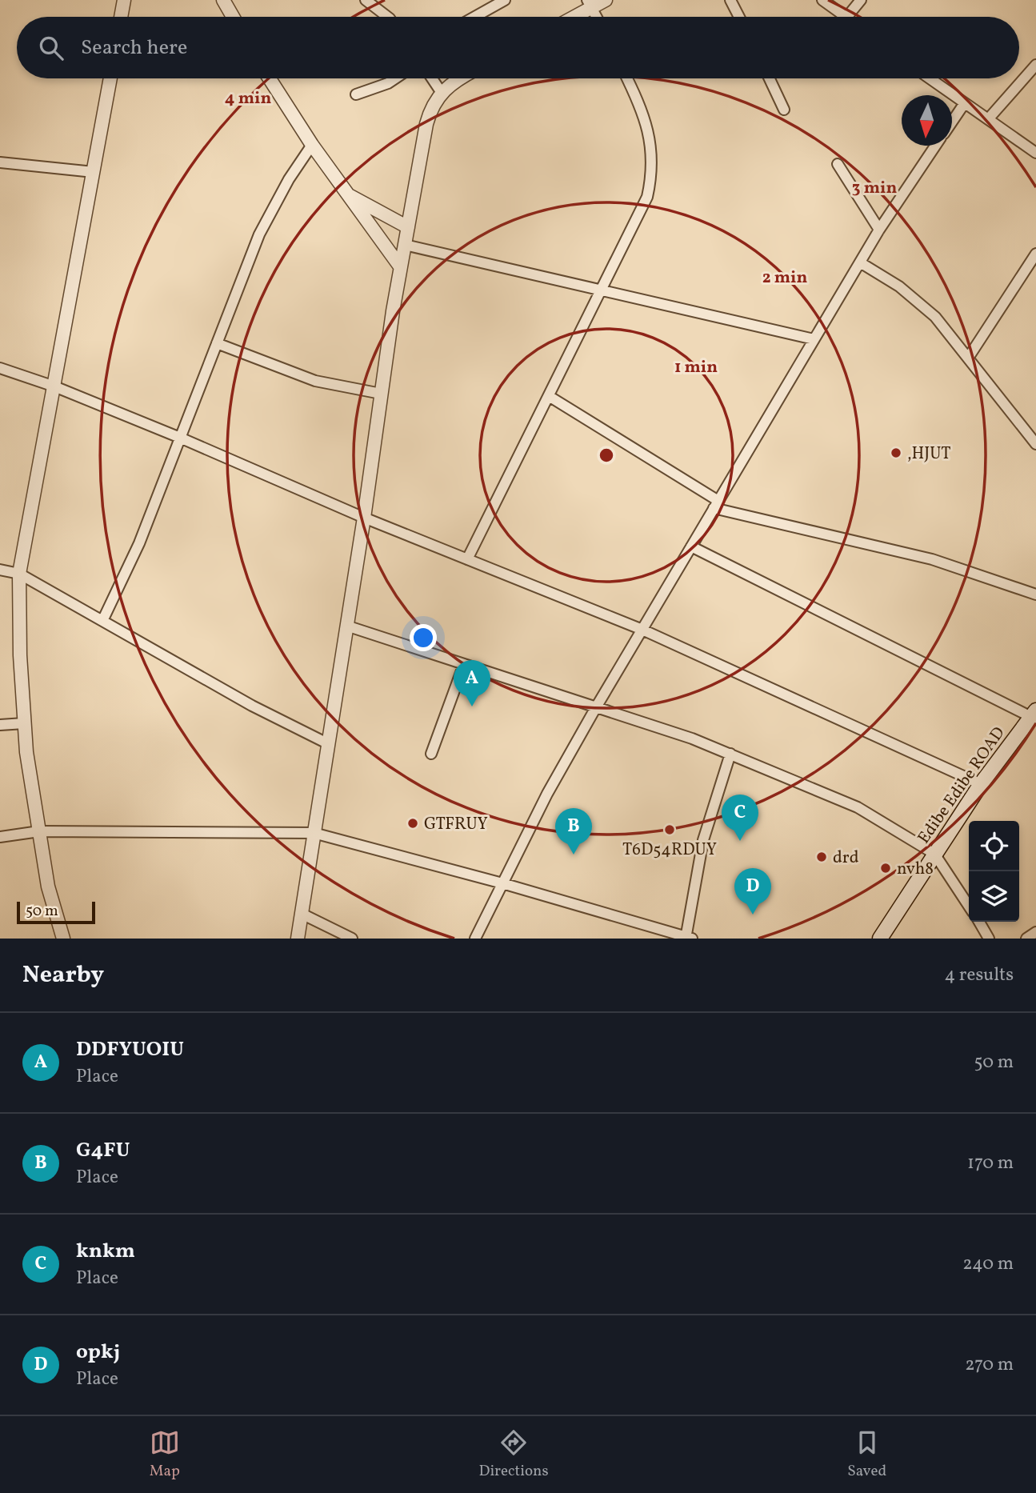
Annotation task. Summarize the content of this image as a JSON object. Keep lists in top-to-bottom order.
{
  "streets": {
    "main road": ["Edibe Edibe ROAD"]
  },
  "places": [
    ",HJUT",
    "GTFRUY",
    "T6D54RDUY",
    "drd",
    "nvh8"
  ],
  "scale_bar": "50 m",
  "north": "bottom",
  "page": {
    "search": "Search here",
    "pins": [
      "A",
      "C",
      "B",
      "D"
    ],
    "scale": "50 m",
    "heading": ["Nearby", "4 results"],
    "list": [
      {
        "mark": "A",
        "name": "DDFYUOIU",
        "note": "Place",
        "value": "50 m"
      },
      {
        "mark": "B",
        "name": "G4FU",
        "note": "Place",
        "value": "170 m"
      },
      {
        "mark": "C",
        "name": "knkm",
        "note": "Place",
        "value": "240 m"
      },
      {
        "mark": "D",
        "name": "opkj",
        "note": "Place",
        "value": "270 m"
      }
    ],
    "nav": ["Map", "Directions", "Saved"]
  },
  "rings": [
    "4 min",
    "3 min",
    "2 min",
    "1 min"
  ]
}
